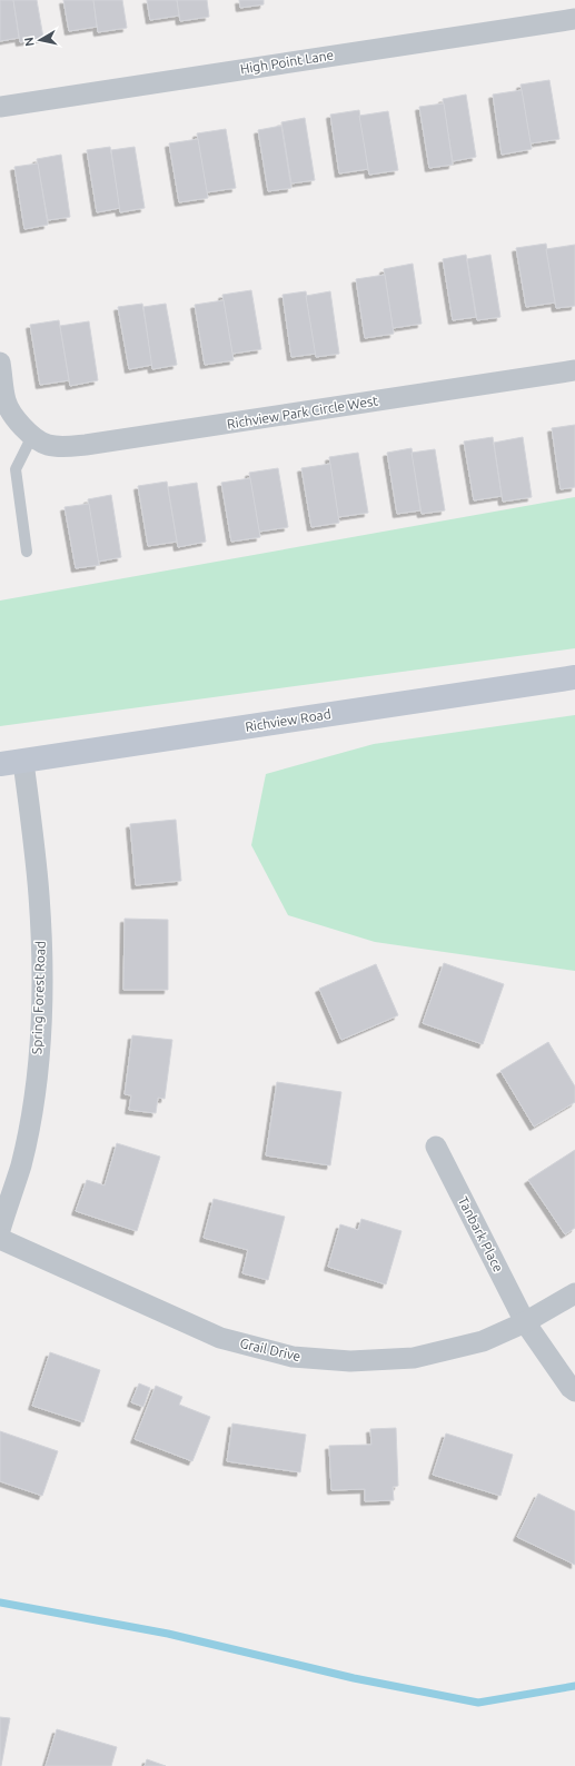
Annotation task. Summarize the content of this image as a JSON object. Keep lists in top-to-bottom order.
{
  "streets": {
    "street": [
      "High Point Lane",
      "Richview Park Circle West",
      "Richview Road",
      "Spring Forest Road",
      "Tanbark Place",
      "Grail Drive"
    ]
  },
  "crossings": [
    ["Richview Road", "Spring Forest Road"],
    ["Tanbark Place", "Grail Drive"]
  ],
  "north": "left"
}
